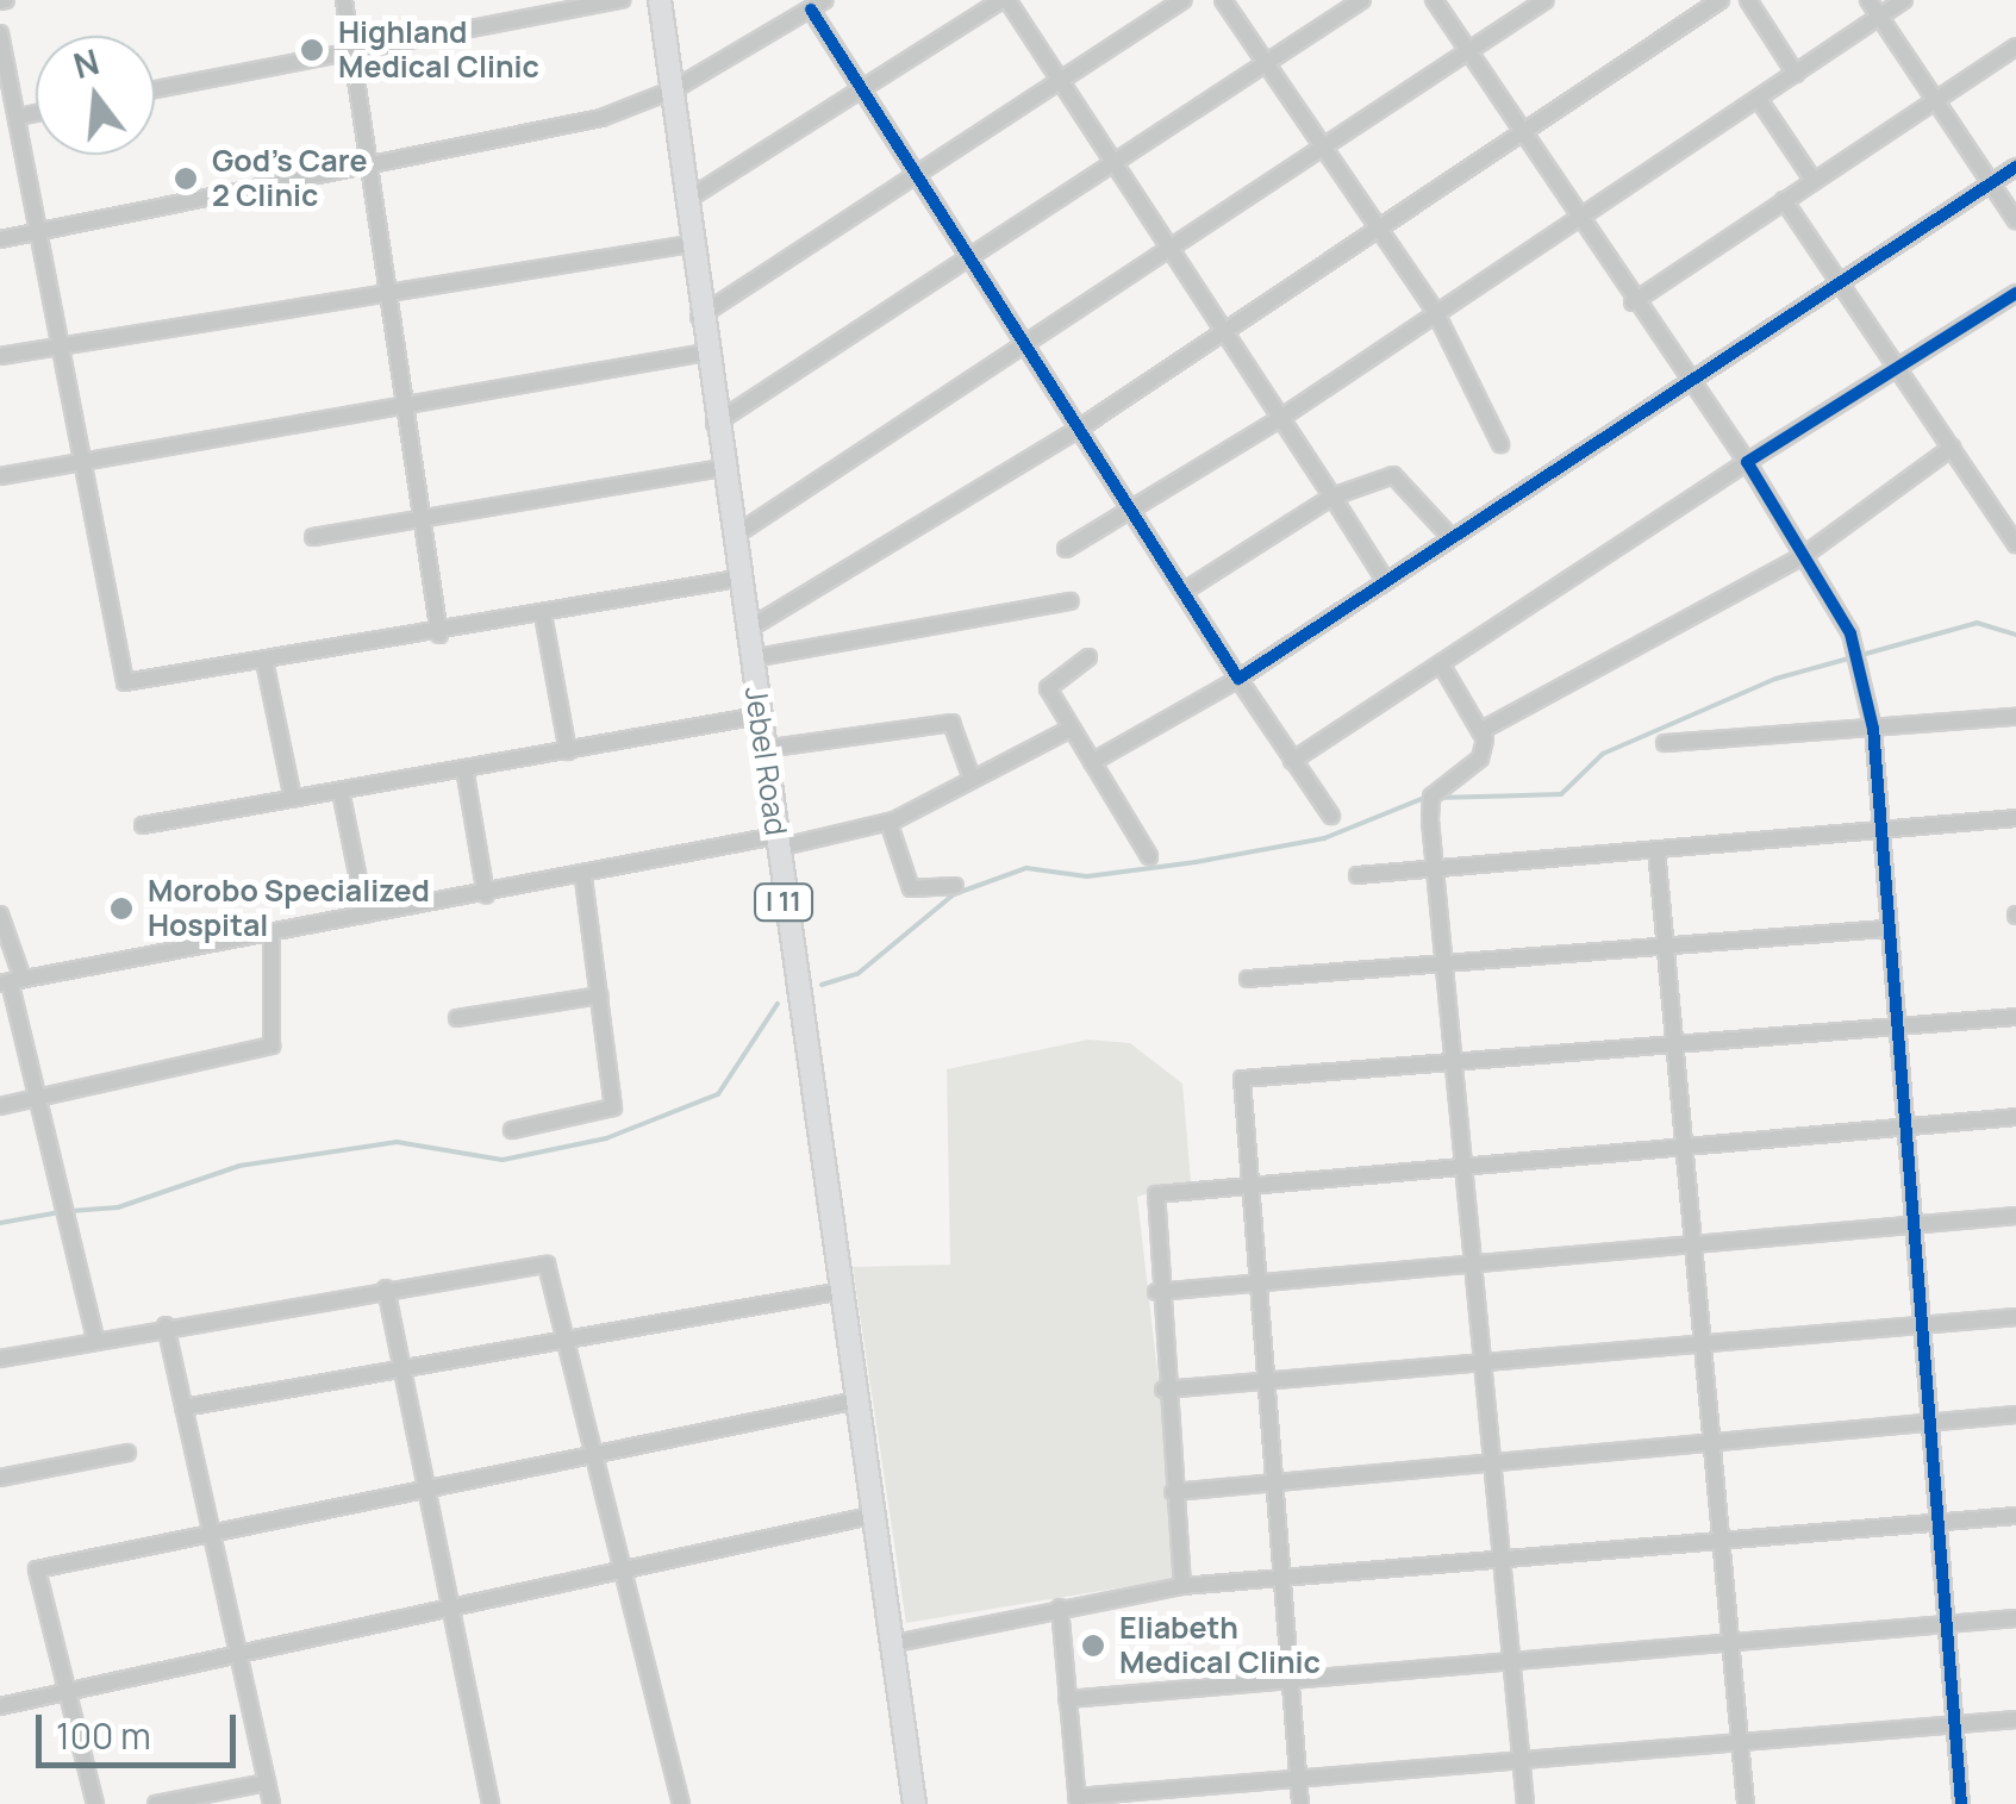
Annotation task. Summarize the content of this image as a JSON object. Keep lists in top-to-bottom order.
{
  "streets": {
    "main road": ["Jebel Road", "I 11"]
  },
  "places": [
    "Highland Medical Clinic",
    "God's Care 2 Clinic",
    "Morobo Specialized Hospital",
    "Eliabeth Medical Clinic"
  ],
  "scale_bar": "100 m",
  "north": "top"
}
